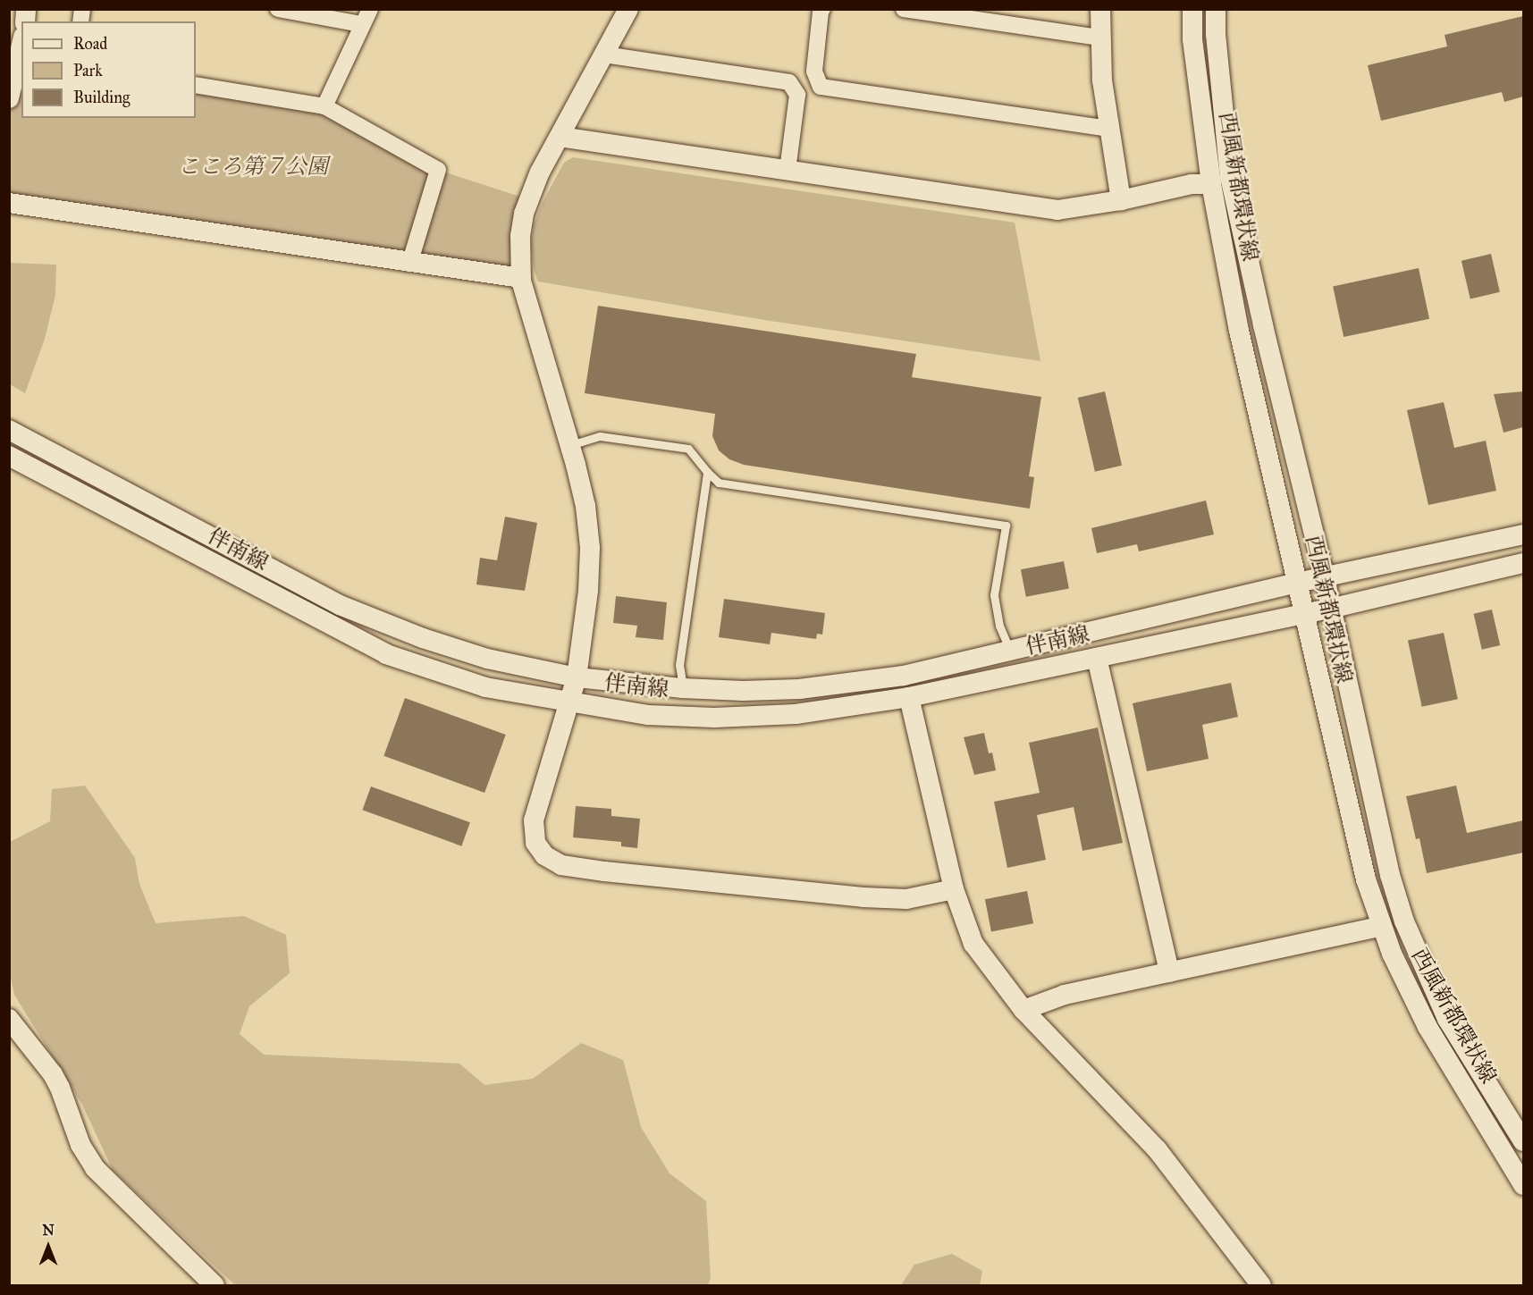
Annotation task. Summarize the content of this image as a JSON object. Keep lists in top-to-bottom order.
{
  "streets": {
    "street": ["西風新都環状線", "伴南線"]
  },
  "crossings": [
    ["西風新都環状線", "伴南線"]
  ],
  "parks": ["こころ第７公園"],
  "legend": ["Road", "Park", "Building"],
  "north": "top"
}
